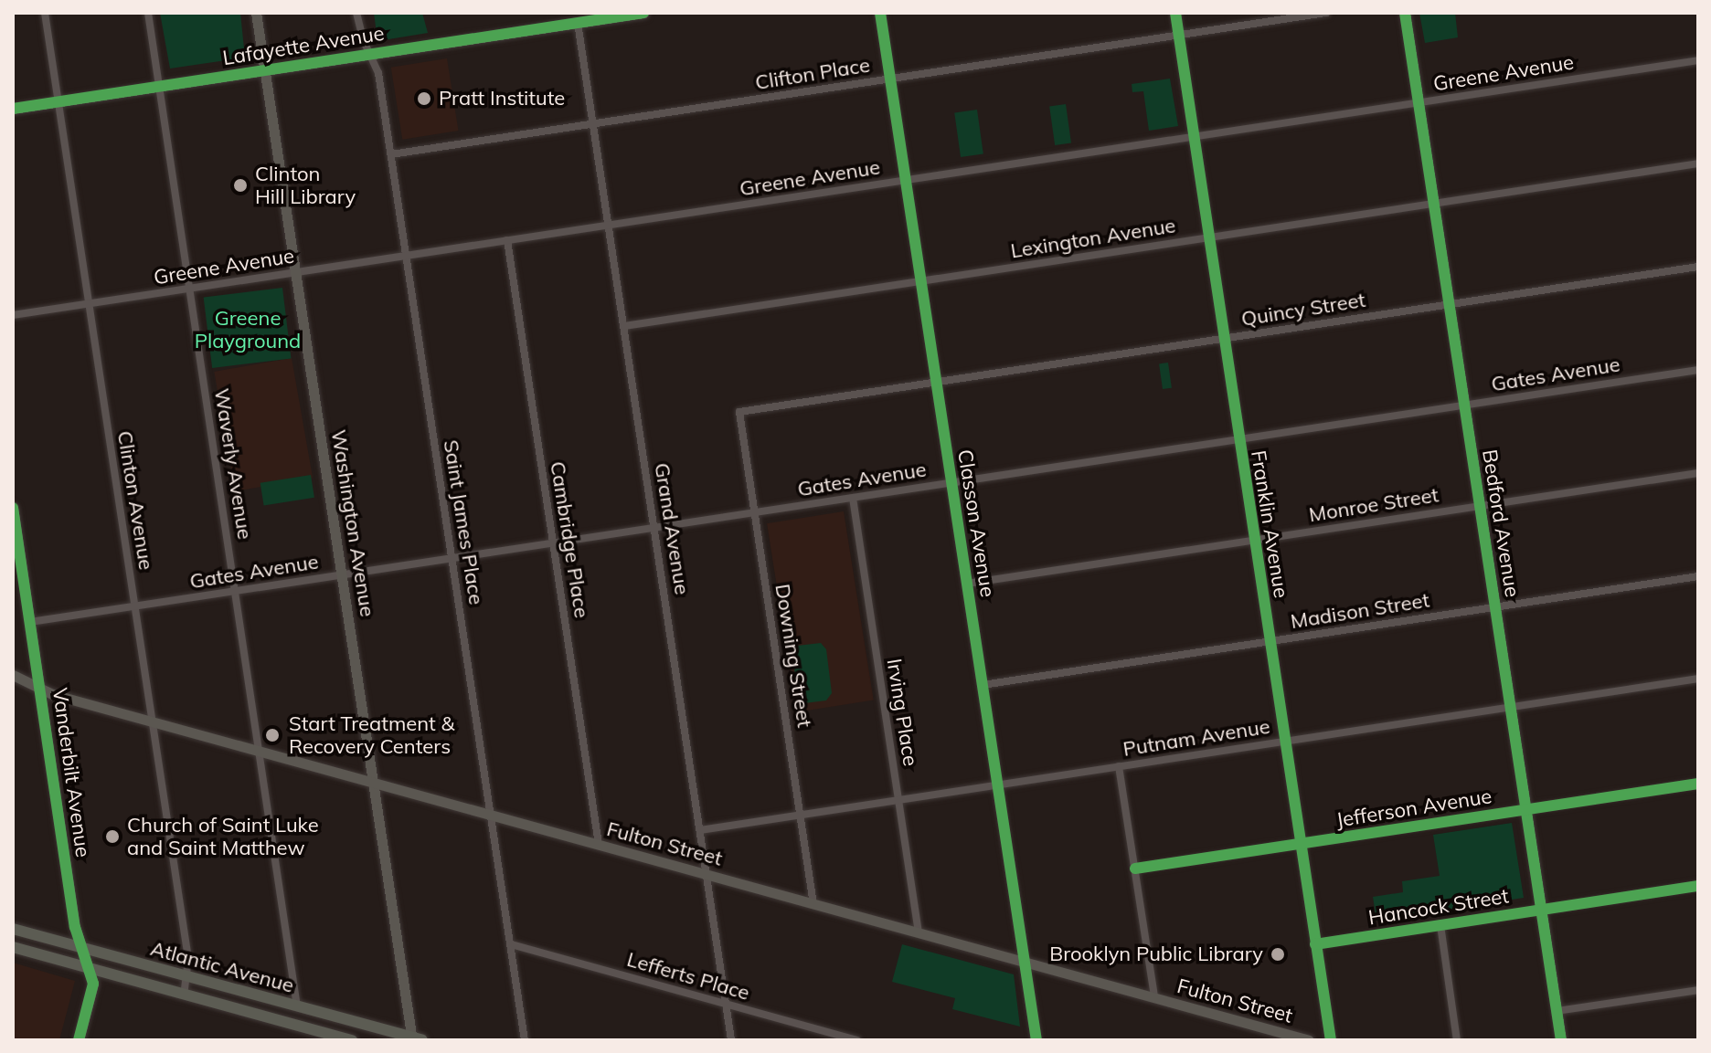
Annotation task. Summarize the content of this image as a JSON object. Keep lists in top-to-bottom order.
{
  "streets": {
    "main road": [
      "Lafayette Avenue",
      "Washington Avenue",
      "Bedford Avenue",
      "Vanderbilt Avenue",
      "Fulton Street",
      "Atlantic Avenue"
    ],
    "street": [
      "Greene Avenue",
      "Clifton Place",
      "Lexington Avenue",
      "Quincy Street",
      "Gates Avenue",
      "Waverly Avenue",
      "Clinton Avenue",
      "Monroe Street",
      "Saint James Place",
      "Classon Avenue",
      "Franklin Avenue",
      "Grand Avenue",
      "Cambridge Place",
      "Madison Street",
      "Downing Street",
      "Irving Place",
      "Putnam Avenue",
      "Jefferson Avenue",
      "Hancock Street",
      "Lefferts Place"
    ]
  },
  "crossings": [
    ["Lafayette Avenue", "Waverly Avenue"],
    ["Lafayette Avenue", "Clinton Avenue"],
    ["Lafayette Avenue", "Saint James Place"],
    ["Lafayette Avenue", "Washington Avenue"],
    ["Lafayette Avenue", "Grand Avenue"],
    ["Greene Avenue", "Waverly Avenue"],
    ["Greene Avenue", "Clinton Avenue"],
    ["Greene Avenue", "Saint James Place"],
    ["Greene Avenue", "Washington Avenue"],
    ["Greene Avenue", "Classon Avenue"],
    ["Greene Avenue", "Bedford Avenue"],
    ["Greene Avenue", "Franklin Avenue"],
    ["Greene Avenue", "Grand Avenue"],
    ["Greene Avenue", "Cambridge Place"],
    ["Clifton Place", "Saint James Place"],
    ["Clifton Place", "Classon Avenue"],
    ["Clifton Place", "Franklin Avenue"],
    ["Clifton Place", "Grand Avenue"],
    ["Lexington Avenue", "Classon Avenue"],
    ["Lexington Avenue", "Bedford Avenue"],
    ["Lexington Avenue", "Franklin Avenue"],
    ["Lexington Avenue", "Grand Avenue"],
    ["Quincy Street", "Classon Avenue"],
    ["Quincy Street", "Bedford Avenue"],
    ["Quincy Street", "Franklin Avenue"],
    ["Quincy Street", "Downing Street"],
    ["Gates Avenue", "Waverly Avenue"],
    ["Gates Avenue", "Clinton Avenue"],
    ["Gates Avenue", "Saint James Place"],
    ["Gates Avenue", "Washington Avenue"],
    ["Gates Avenue", "Classon Avenue"],
    ["Gates Avenue", "Bedford Avenue"],
    ["Gates Avenue", "Franklin Avenue"],
    ["Gates Avenue", "Grand Avenue"],
    ["Gates Avenue", "Cambridge Place"],
    ["Gates Avenue", "Downing Street"],
    ["Gates Avenue", "Irving Place"],
    ["Gates Avenue", "Vanderbilt Avenue"],
    ["Waverly Avenue", "Fulton Street"],
    ["Waverly Avenue", "Atlantic Avenue"],
    ["Clinton Avenue", "Fulton Street"],
    ["Clinton Avenue", "Atlantic Avenue"],
    ["Monroe Street", "Classon Avenue"],
    ["Monroe Street", "Bedford Avenue"],
    ["Monroe Street", "Franklin Avenue"],
    ["Saint James Place", "Fulton Street"],
    ["Saint James Place", "Lefferts Place"],
    ["Washington Avenue", "Fulton Street"],
    ["Washington Avenue", "Atlantic Avenue"],
    ["Classon Avenue", "Madison Street"],
    ["Classon Avenue", "Putnam Avenue"],
    ["Classon Avenue", "Fulton Street"],
    ["Bedford Avenue", "Madison Street"],
    ["Bedford Avenue", "Putnam Avenue"],
    ["Bedford Avenue", "Jefferson Avenue"],
    ["Bedford Avenue", "Hancock Street"],
    ["Franklin Avenue", "Madison Street"],
    ["Franklin Avenue", "Putnam Avenue"],
    ["Franklin Avenue", "Jefferson Avenue"],
    ["Franklin Avenue", "Hancock Street"],
    ["Grand Avenue", "Putnam Avenue"],
    ["Grand Avenue", "Fulton Street"],
    ["Grand Avenue", "Lefferts Place"],
    ["Cambridge Place", "Fulton Street"],
    ["Downing Street", "Putnam Avenue"],
    ["Downing Street", "Fulton Street"],
    ["Irving Place", "Putnam Avenue"],
    ["Irving Place", "Fulton Street"],
    ["Vanderbilt Avenue", "Fulton Street"],
    ["Vanderbilt Avenue", "Atlantic Avenue"]
  ],
  "parks": ["Greene Playground"],
  "places": [
    "Pratt Institute",
    "Clinton Hill Library",
    "Start Treatment & Recovery Centers",
    "Church of Saint Luke and Saint Matthew",
    "Brooklyn Public Library"
  ]
}
